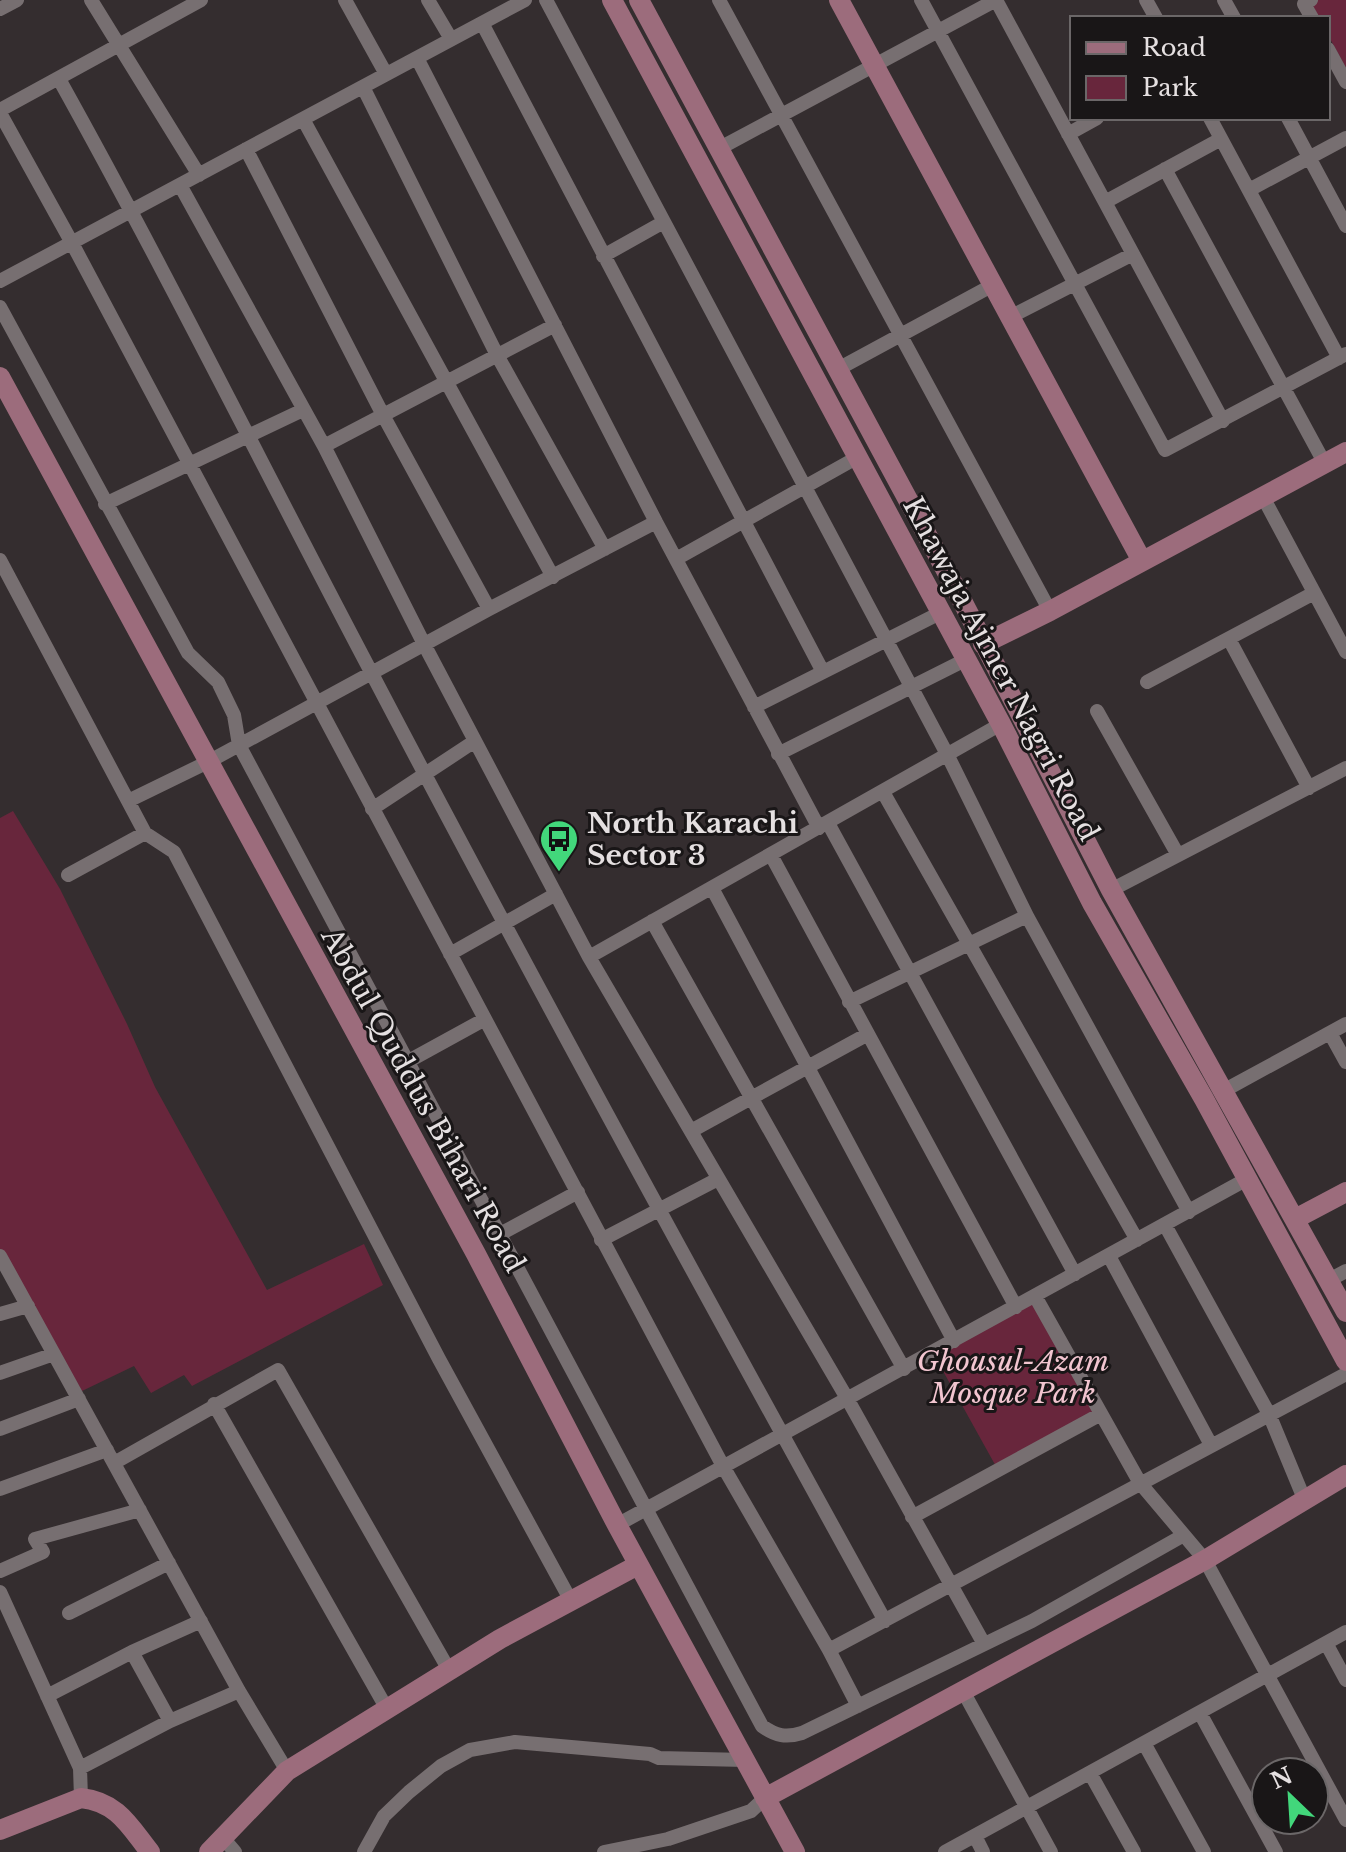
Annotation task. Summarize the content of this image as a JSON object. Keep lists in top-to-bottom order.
{
  "streets": {
    "main road": ["Khawaja Ajmer Nagri Road", "Abdul Quddus Bihari Road"]
  },
  "parks": ["Ghousul-Azam Mosque Park"],
  "places": {
    "bus stop": ["North Karachi Sector 3"]
  },
  "legend": ["Road", "Park"],
  "north": "top left"
}
